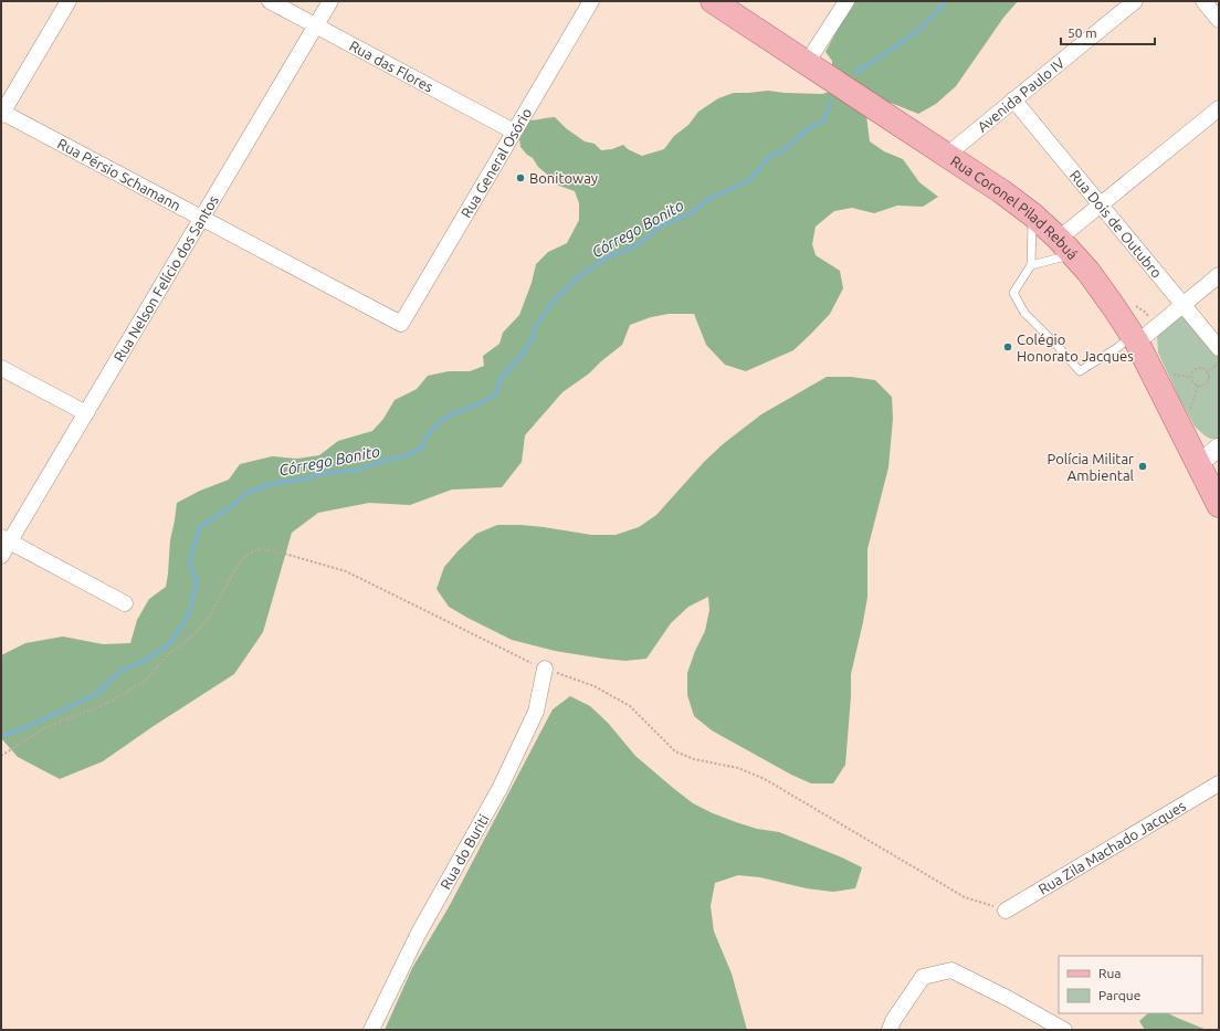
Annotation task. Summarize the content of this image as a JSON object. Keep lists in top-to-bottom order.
{
  "streets": {
    "main road": ["Rua Coronel Pilad Rebuá"],
    "street": [
      "Rua das Flores",
      "Avenida Paulo IV",
      "Rua General Osório",
      "Rua Pérsio Schamann",
      "Rua Dois de Outubro",
      "Rua Nelson Felício dos Santos",
      "Rua Zila Machado Jacques",
      "Rua do Buriti"
    ]
  },
  "crossings": [
    ["Rua das Flores", "Rua General Osório"],
    ["Rua das Flores", "Rua Nelson Felício dos Santos"],
    ["Avenida Paulo IV", "Rua Coronel Pilad Rebuá"],
    ["Avenida Paulo IV", "Rua Dois de Outubro"],
    ["Rua General Osório", "Rua Pérsio Schamann"],
    ["Rua Pérsio Schamann", "Rua Nelson Felício dos Santos"]
  ],
  "water": ["Córrego Bonito"],
  "places": ["Bonitoway", "Colégio Honorato Jacques", "Polícia Militar Ambiental"],
  "legend": ["Rua", "Parque"],
  "scale_bar": "50 m"
}
